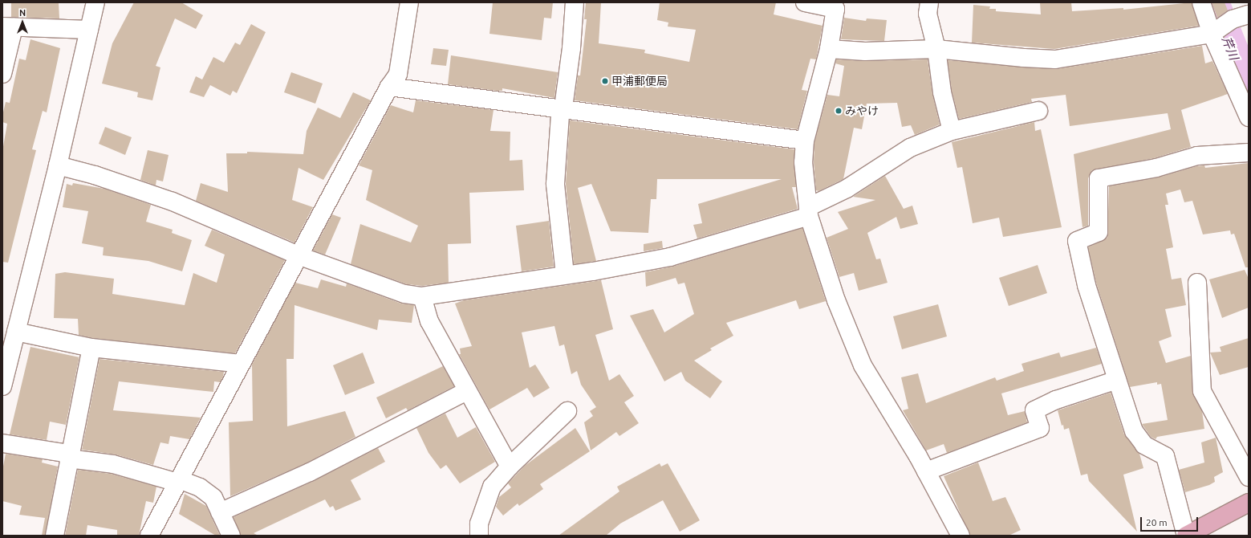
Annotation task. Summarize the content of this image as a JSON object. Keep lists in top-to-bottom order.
{
  "water": ["芹川"],
  "places": ["甲浦郵便局", "みやけ"],
  "scale_bar": "20 m",
  "north": "top"
}
